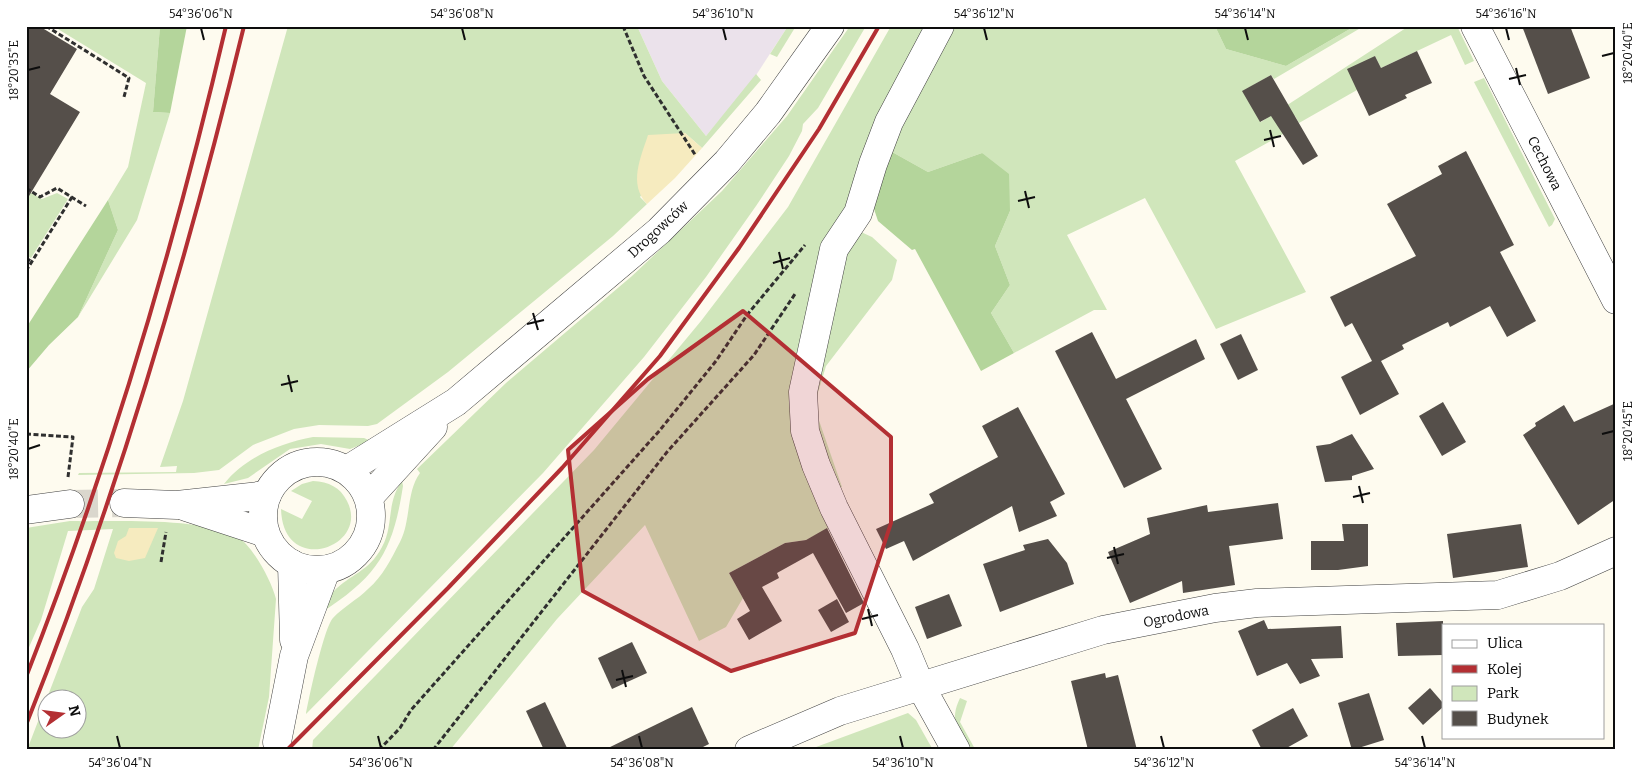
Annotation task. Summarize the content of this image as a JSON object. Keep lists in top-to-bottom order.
{
  "streets": {
    "street": ["Cechowa", "Drogowców", "Ogrodowa"]
  },
  "legend": [
    "Ulica",
    "Kolej",
    "Park",
    "Budynek"
  ],
  "north": "right",
  "coordinates": [
    "54°36'06\"N",
    "54°36'08\"N",
    "54°36'10\"N",
    "54°36'12\"N",
    "54°36'14\"N",
    "54°36'16\"N",
    "18°20'40\"E",
    "18°20'35\"E",
    "18°20'45\"E",
    "54°36'04\"N"
  ]
}
